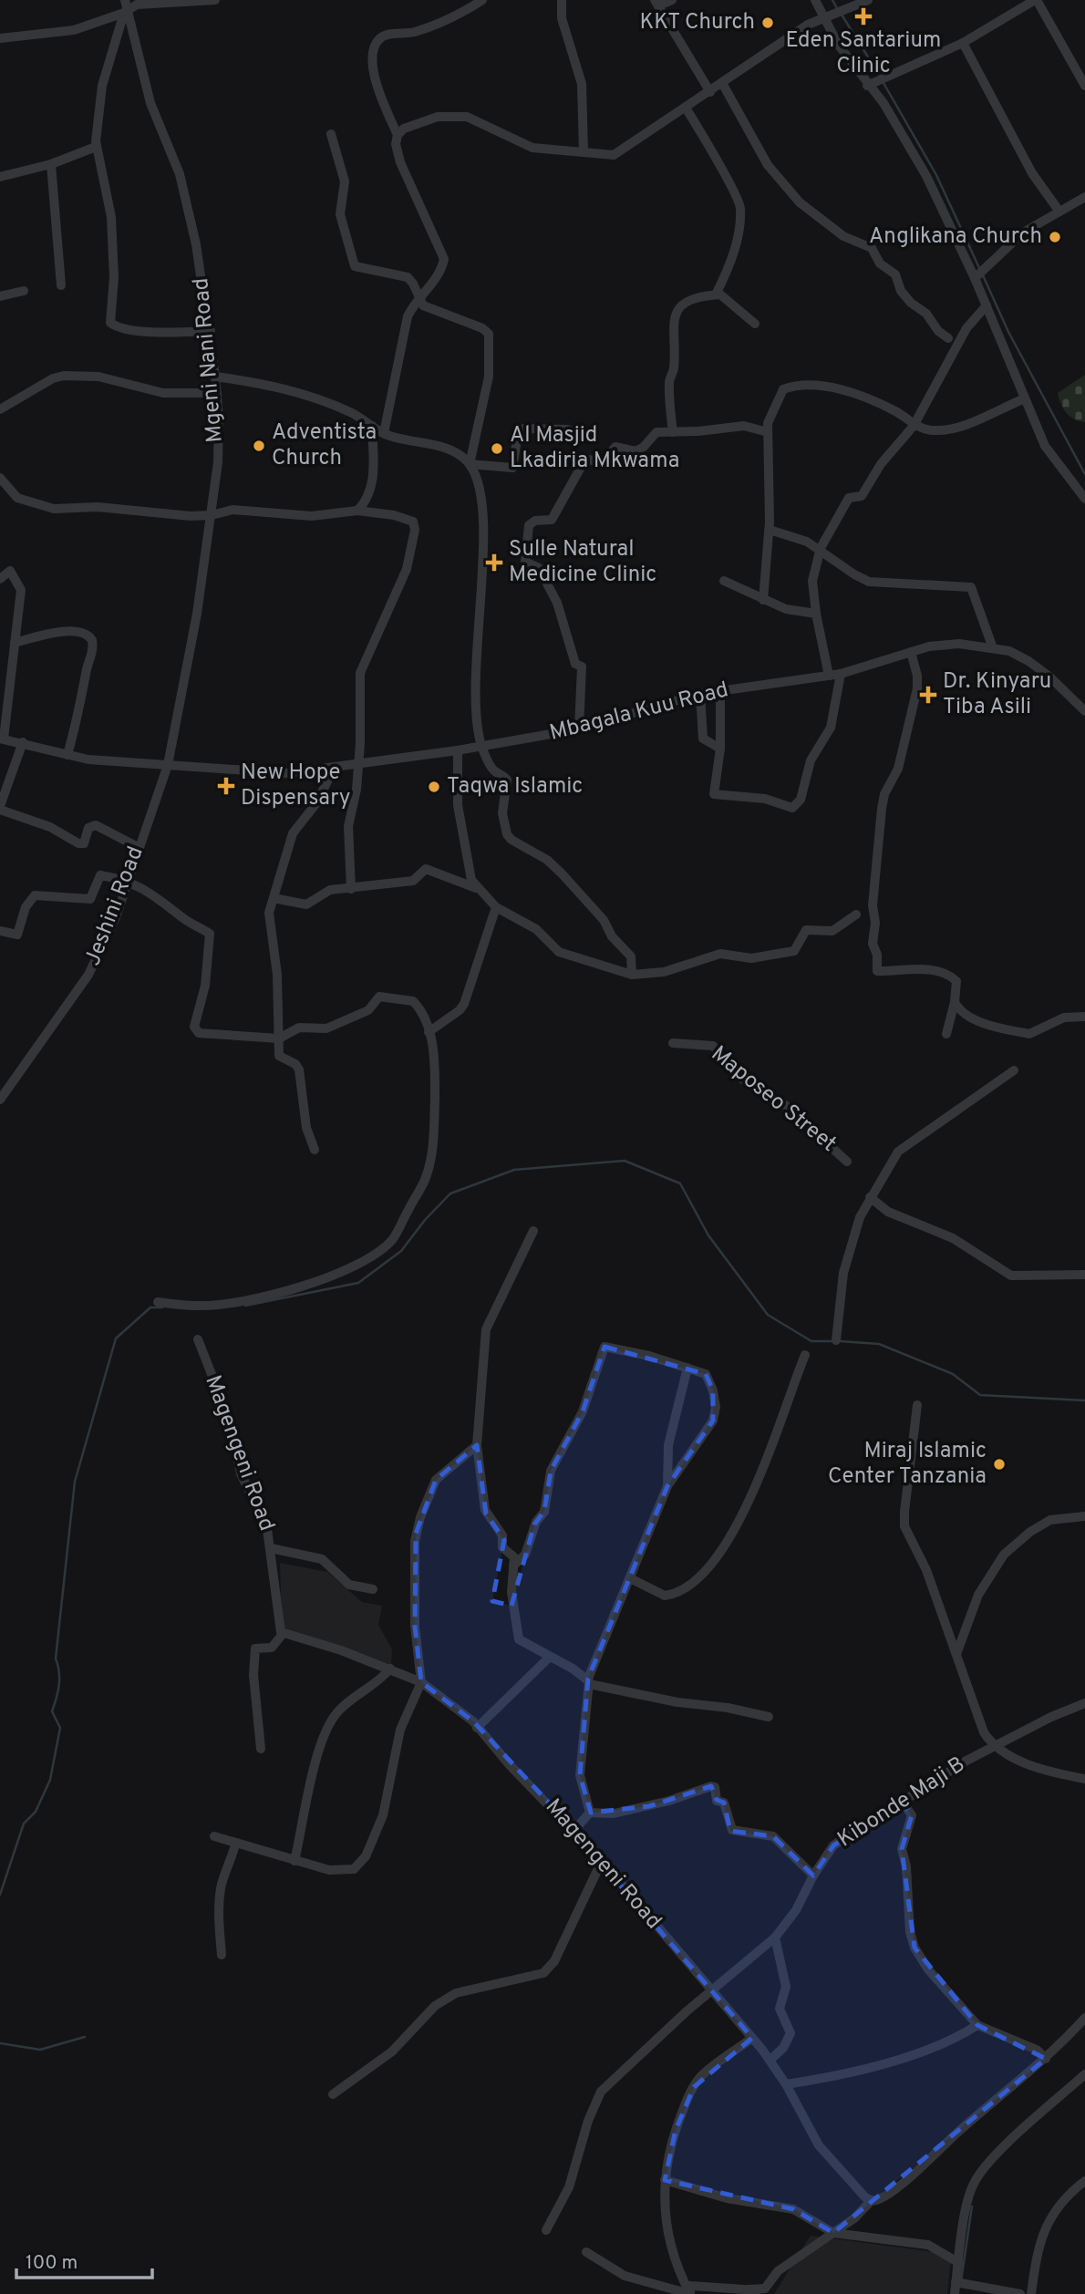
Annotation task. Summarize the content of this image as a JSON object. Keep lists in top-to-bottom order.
{
  "streets": {
    "street": [
      "Mgeni Nani Road",
      "Mbagala Kuu Road",
      "Jeshini Road",
      "Maposeo Street",
      "Magengeni Road",
      "Kibonde Maji B"
    ]
  },
  "crossings": [
    ["Mgeni Nani Road", "Mbagala Kuu Road"],
    ["Mgeni Nani Road", "Jeshini Road"],
    ["Mbagala Kuu Road", "Jeshini Road"],
    ["Magengeni Road", "Kibonde Maji B"]
  ],
  "places": {
    "health": [
      "Eden Santarium Clinic",
      "Sulle Natural Medicine Clinic",
      "Dr. Kinyaru Tiba Asili",
      "New Hope Dispensary"
    ],
    "other": [
      "KKT Church",
      "Anglikana Church",
      "Adventista Church",
      "Al Masjid Lkadiria Mkwama",
      "Taqwa Islamic",
      "Miraj Islamic Center Tanzania"
    ]
  },
  "scale_bar": "100 m"
}
